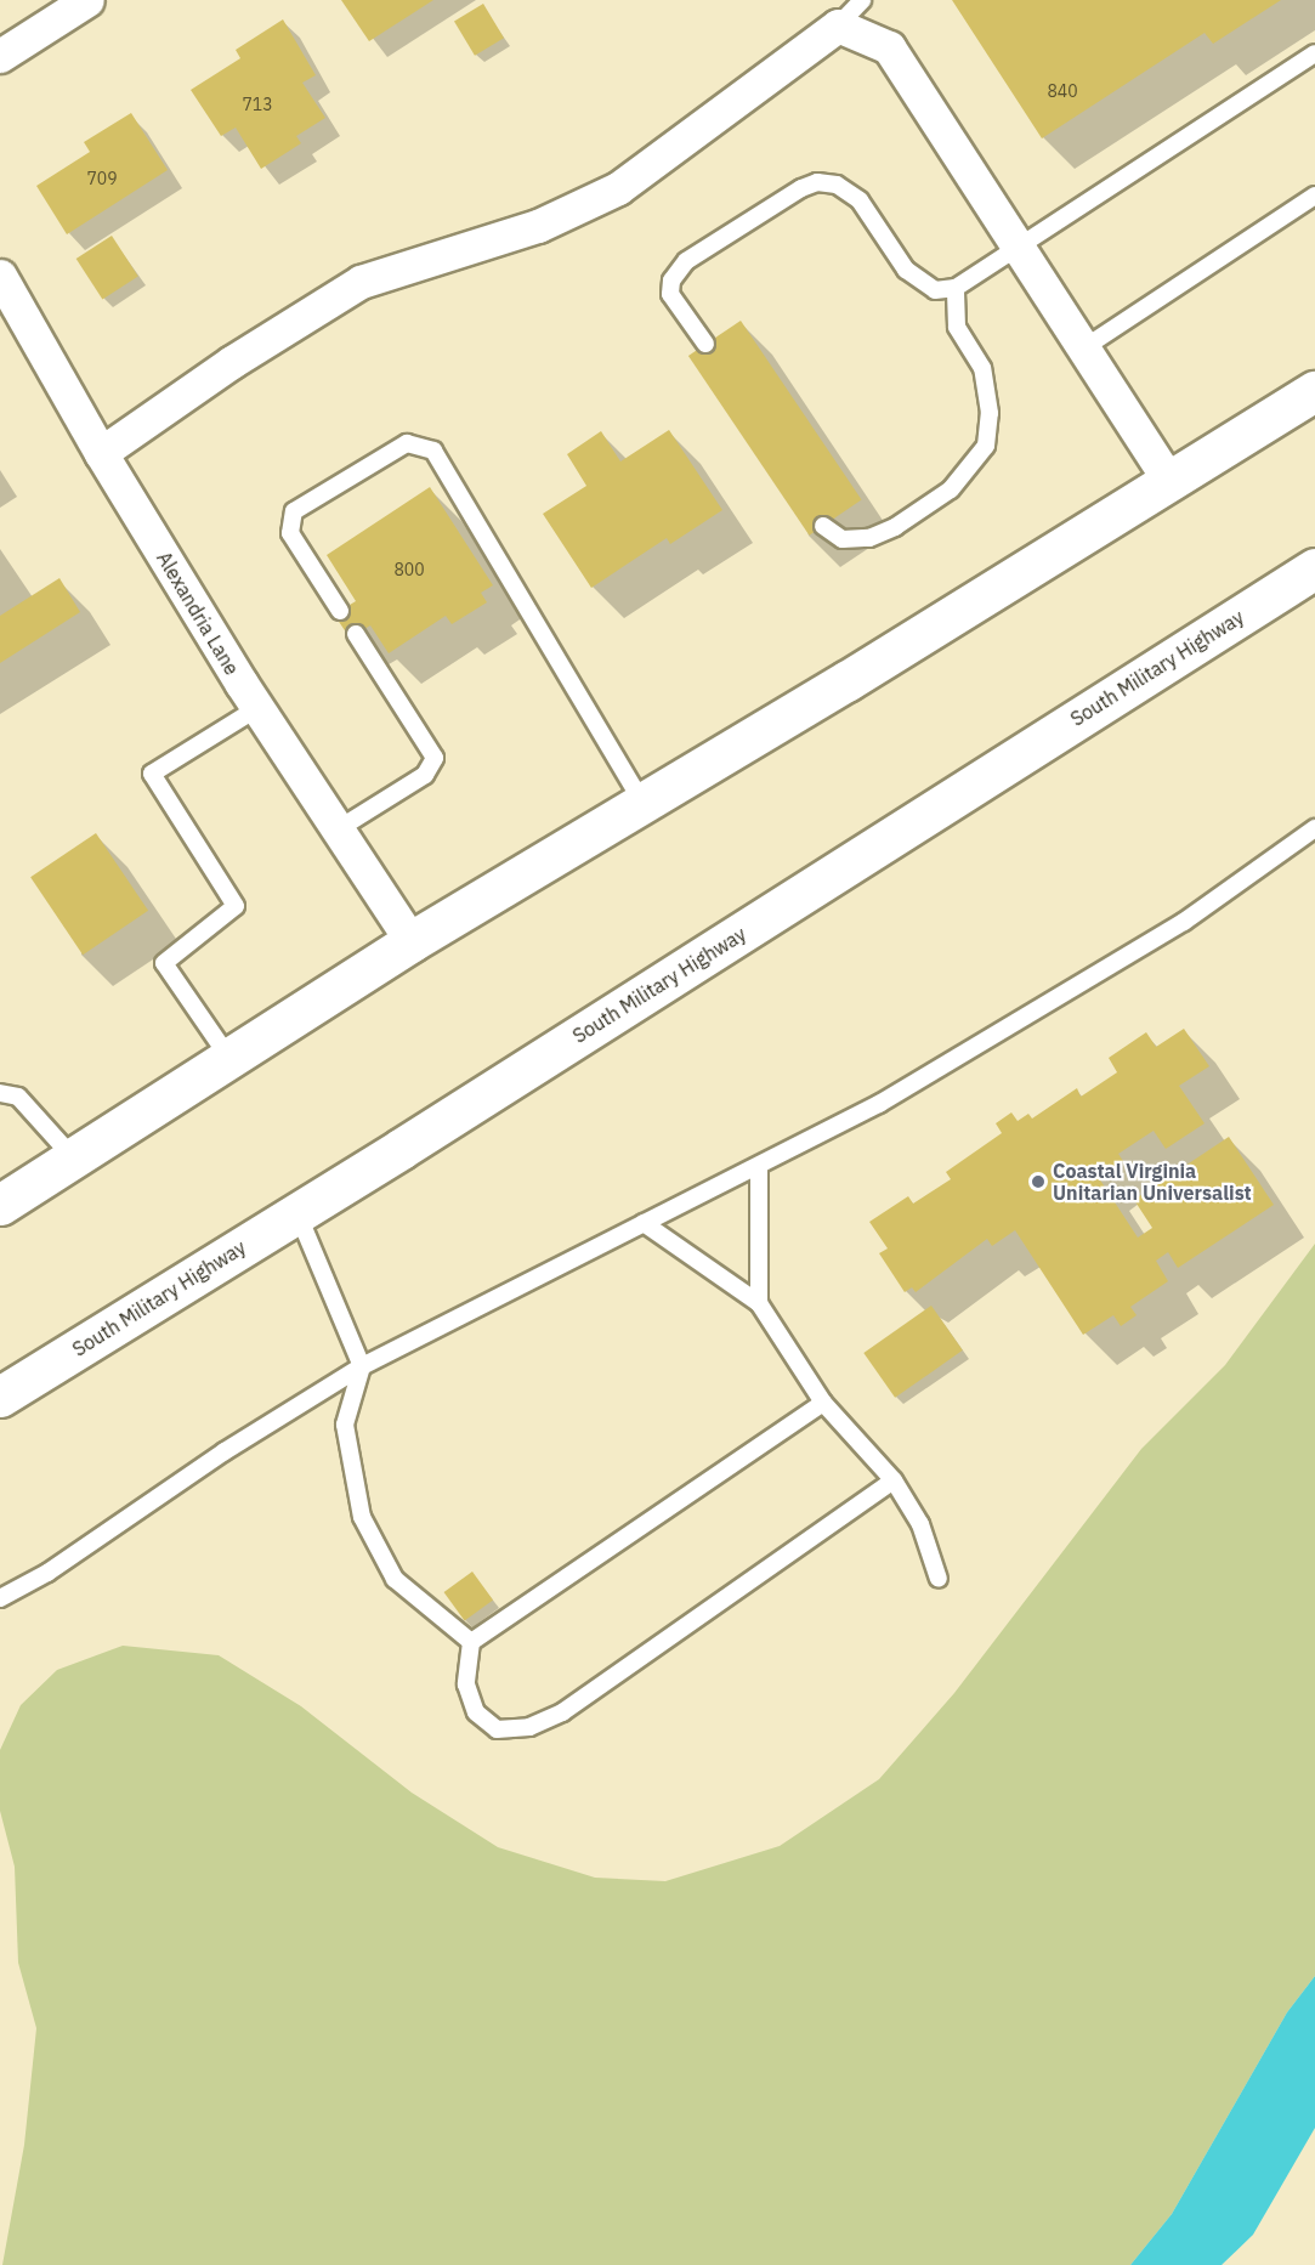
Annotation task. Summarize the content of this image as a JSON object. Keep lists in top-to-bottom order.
{
  "streets": {
    "main road": ["South Military Highway"],
    "street": ["Alexandria Lane"]
  },
  "places": ["Coastal Virginia Unitarian Universalist"],
  "house_numbers": [
    "840",
    "713",
    "709",
    "800"
  ]
}
